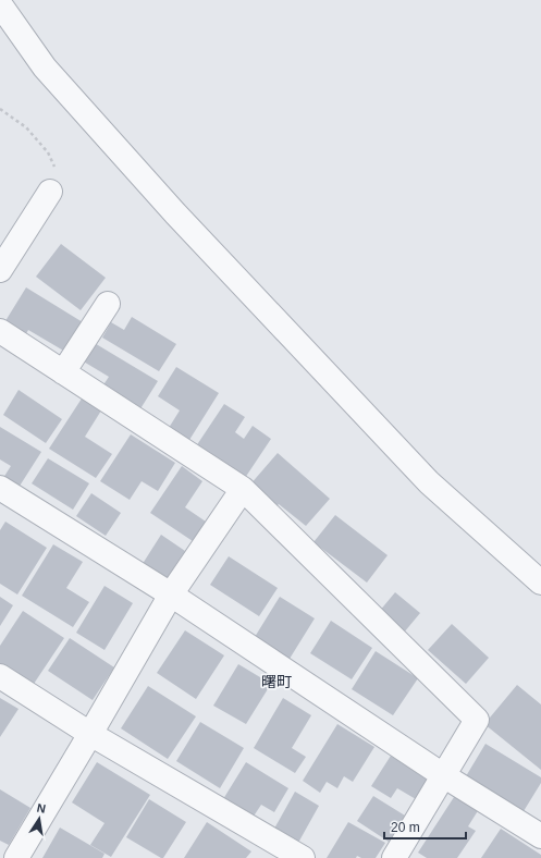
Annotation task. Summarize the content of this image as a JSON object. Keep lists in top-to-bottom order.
{
  "districts": ["曙町"],
  "scale_bar": "20 m",
  "north": "top"
}
